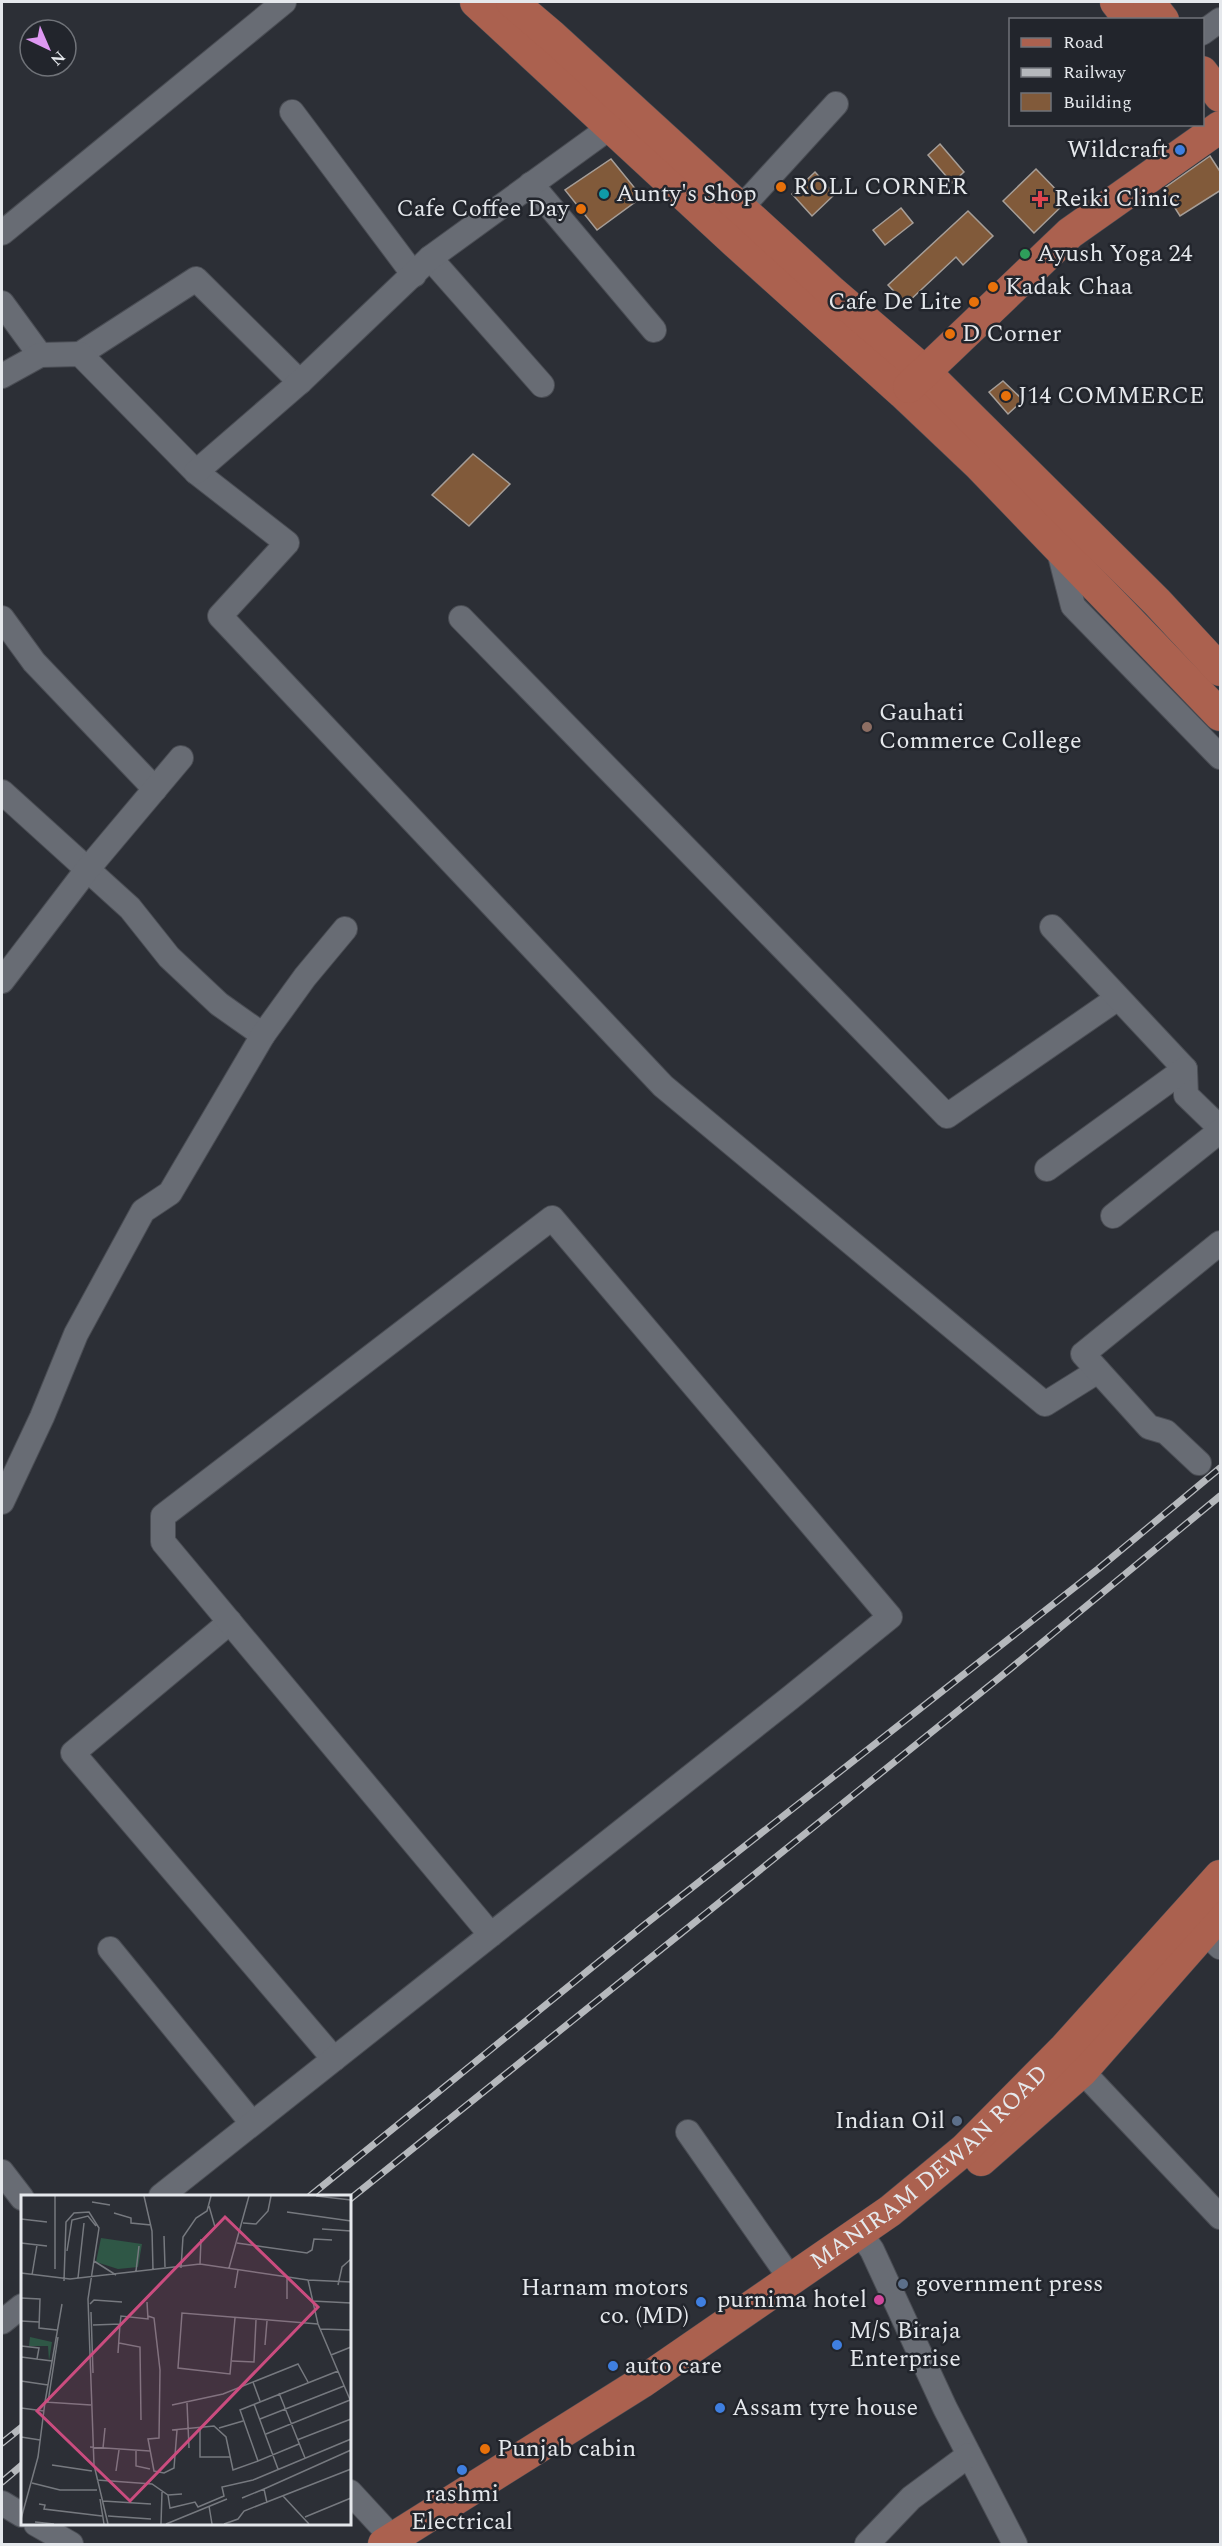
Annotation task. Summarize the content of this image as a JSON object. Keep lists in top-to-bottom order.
{
  "streets": {
    "main road": ["MANIRAM DEWAN ROAD"]
  },
  "places": {
    "other": [
      "Wildcraft",
      "ROLL CORNER",
      "Aunty's Shop",
      "Cafe Coffee Day",
      "Ayush Yoga 24",
      "Kadak Chaa",
      "Cafe De Lite",
      "D Corner",
      "J14 COMMERCE",
      "Gauhati Commerce College",
      "Indian Oil",
      "government press",
      "purnima hotel",
      "Harnam motors co. (MD)",
      "M/S Biraja Enterprise",
      "auto care",
      "Assam tyre house",
      "Punjab cabin",
      "rashmi Electrical"
    ],
    "health": ["Reiki Clinic"]
  },
  "legend": ["Road", "Railway", "Building"],
  "north": "bottom right"
}
